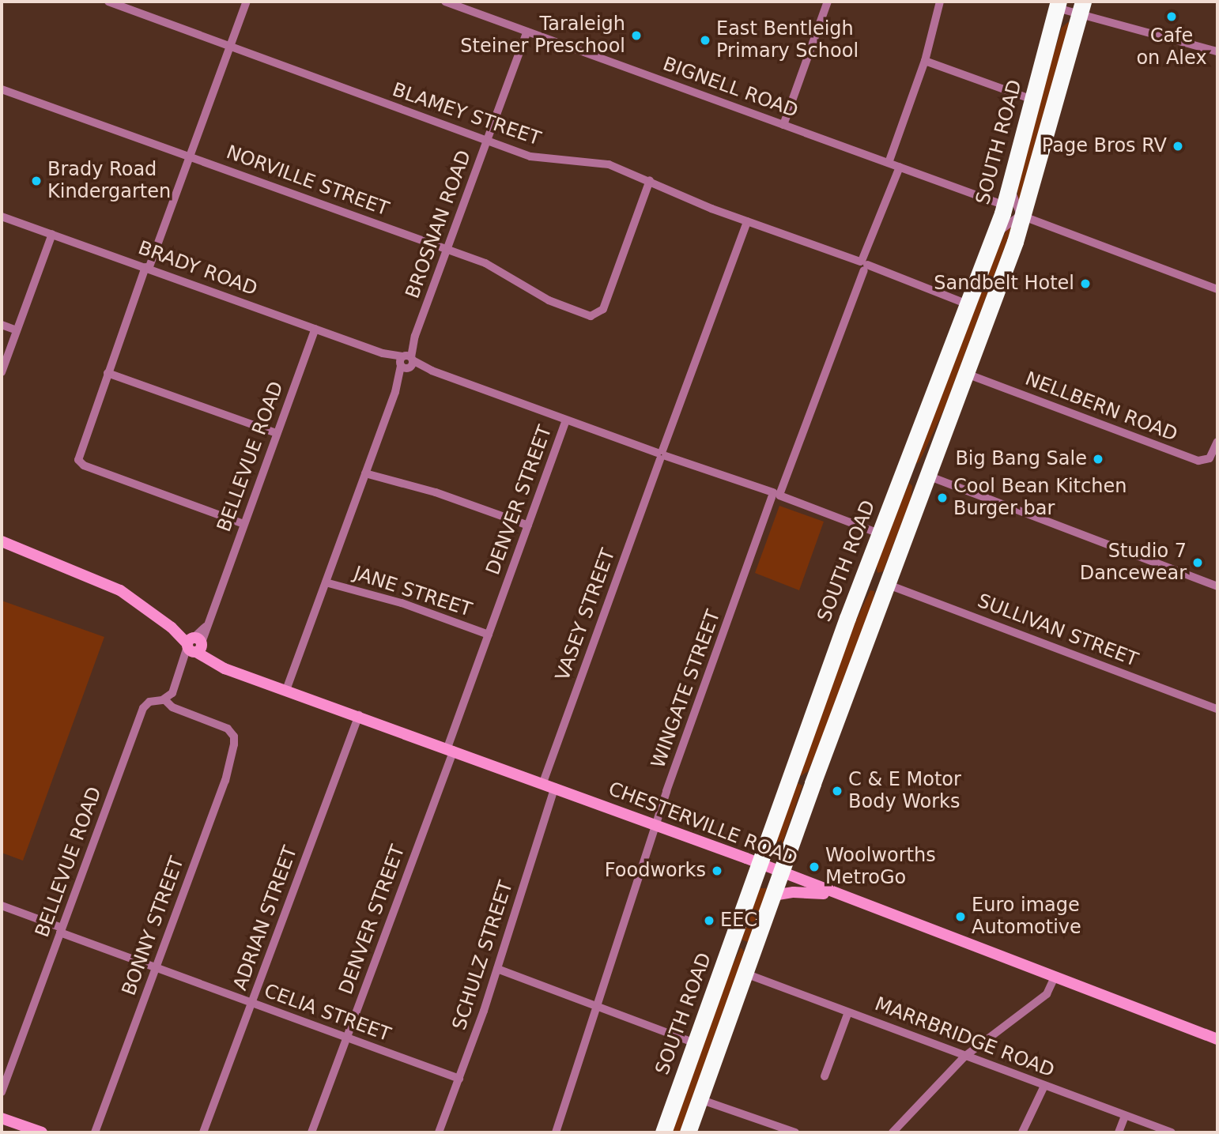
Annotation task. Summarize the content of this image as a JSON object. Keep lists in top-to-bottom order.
{
  "streets": {
    "highway": ["SOUTH ROAD"],
    "street": [
      "BIGNELL ROAD",
      "BLAMEY STREET",
      "NORVILLE STREET",
      "BROSNAN ROAD",
      "BRADY ROAD",
      "NELLBERN ROAD",
      "BELLEVUE ROAD",
      "DENVER STREET",
      "JANE STREET",
      "VASEY STREET",
      "SULLIVAN STREET",
      "WINGATE STREET",
      "CHESTERVILLE ROAD",
      "ADRIAN STREET",
      "BONNY STREET",
      "SCHULZ STREET",
      "CELIA STREET",
      "MARRBRIDGE ROAD"
    ]
  },
  "crossings": [
    ["BIGNELL ROAD", "SOUTH ROAD"],
    ["BIGNELL ROAD", "BROSNAN ROAD"],
    ["BIGNELL ROAD", "WINGATE STREET"],
    ["BLAMEY STREET", "SOUTH ROAD"],
    ["BLAMEY STREET", "NORVILLE STREET"],
    ["BLAMEY STREET", "BROSNAN ROAD"],
    ["BLAMEY STREET", "VASEY STREET"],
    ["BLAMEY STREET", "WINGATE STREET"],
    ["SOUTH ROAD", "BRADY ROAD"],
    ["SOUTH ROAD", "CHESTERVILLE ROAD"],
    ["NORVILLE STREET", "BROSNAN ROAD"],
    ["BROSNAN ROAD", "BRADY ROAD"],
    ["BROSNAN ROAD", "JANE STREET"],
    ["BROSNAN ROAD", "CHESTERVILLE ROAD"],
    ["BRADY ROAD", "BELLEVUE ROAD"],
    ["BRADY ROAD", "DENVER STREET"],
    ["BRADY ROAD", "VASEY STREET"],
    ["BRADY ROAD", "WINGATE STREET"],
    ["BELLEVUE ROAD", "CHESTERVILLE ROAD"],
    ["BELLEVUE ROAD", "BONNY STREET"],
    ["BELLEVUE ROAD", "CELIA STREET"],
    ["DENVER STREET", "JANE STREET"],
    ["DENVER STREET", "CHESTERVILLE ROAD"],
    ["DENVER STREET", "CELIA STREET"],
    ["VASEY STREET", "CHESTERVILLE ROAD"],
    ["WINGATE STREET", "CHESTERVILLE ROAD"],
    ["CHESTERVILLE ROAD", "ADRIAN STREET"],
    ["CHESTERVILLE ROAD", "SCHULZ STREET"],
    ["ADRIAN STREET", "CELIA STREET"],
    ["BONNY STREET", "CELIA STREET"],
    ["SCHULZ STREET", "CELIA STREET"]
  ],
  "places": [
    "Cafe on Alex",
    "Taraleigh Steiner Preschool",
    "East Bentleigh Primary School",
    "Page Bros RV",
    "Brady Road Kindergarten",
    "Sandbelt Hotel",
    "Big Bang Sale",
    "Cool Bean Kitchen Burger bar",
    "Studio 7 Dancewear",
    "C & E Motor Body Works",
    "Woolworths MetroGo",
    "Foodworks",
    "Euro image Automotive",
    "EEC"
  ]
}
